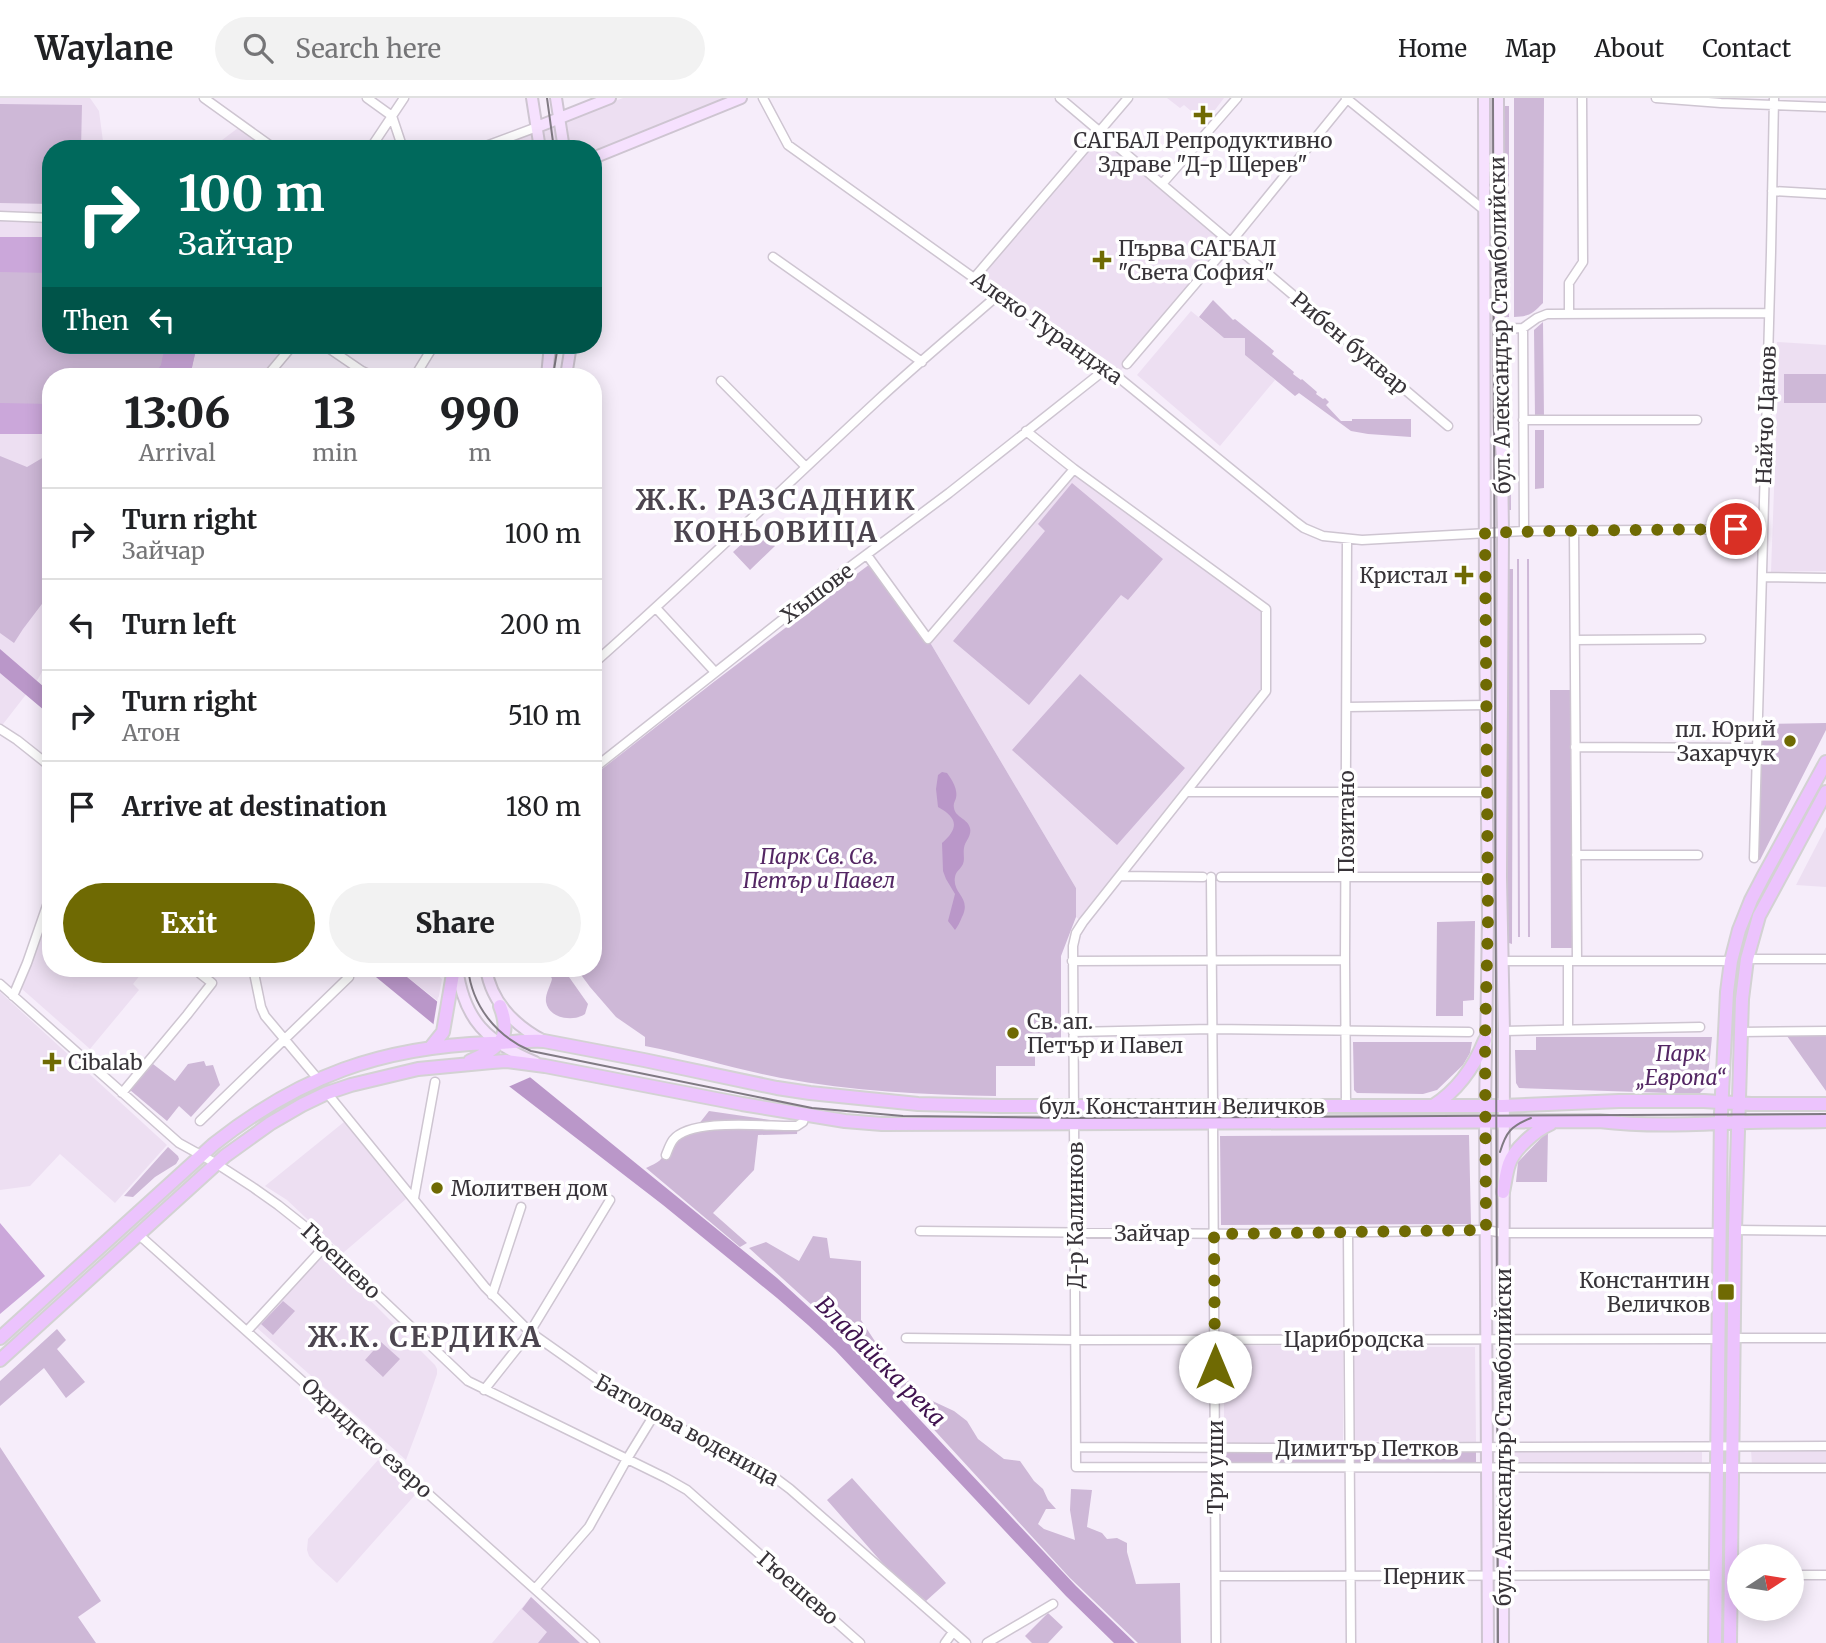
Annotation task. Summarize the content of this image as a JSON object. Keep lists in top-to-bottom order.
{
  "streets": {
    "main road": ["бул. Константин Величков"],
    "street": [
      "бул. Александър Стамболийски",
      "Алеко Туранджа",
      "Рибен буквар",
      "Найчо Цанов",
      "Хъшове",
      "Позитано",
      "Д-р Калинков",
      "Зайчар",
      "Гюешево",
      "Царибродска",
      "Батолова воденица",
      "Охридско езеро",
      "Димитър Петков",
      "Три уши",
      "Перник"
    ]
  },
  "crossings": [
    ["бул. Александър Стамболийски", "Алеко Туранджа"],
    ["бул. Александър Стамболийски", "бул. Константин Величков"],
    ["бул. Александър Стамболийски", "Зайчар"],
    ["бул. Александър Стамболийски", "Царибродска"],
    ["бул. Александър Стамболийски", "Димитър Петков"],
    ["бул. Александър Стамболийски", "Перник"],
    ["Алеко Туранджа", "Найчо Цанов"],
    ["Алеко Туранджа", "Хъшове"],
    ["Алеко Туранджа", "Позитано"],
    ["Позитано", "бул. Константин Величков"],
    ["бул. Константин Величков", "Д-р Калинков"],
    ["бул. Константин Величков", "Гюешево"],
    ["бул. Константин Величков", "Три уши"],
    ["Д-р Калинков", "Зайчар"],
    ["Д-р Калинков", "Царибродска"],
    ["Д-р Калинков", "Димитър Петков"],
    ["Зайчар", "Три уши"],
    ["Царибродска", "Три уши"],
    ["Димитър Петков", "Три уши"],
    ["Три уши", "Перник"]
  ],
  "districts": ["Ж.К. РАЗСАДНИК КОНЬОВИЦА", "Ж.К. СЕРДИКА"],
  "water": ["Владайска река"],
  "parks": ["Парк Св. Св. Петър и Павел", "Парк „Европа“"],
  "places": {
    "health": [
      "САГБАЛ Репродуктивно Здраве \"Д-р Щерев\"",
      "Първа САГБАЛ \"Света София\"",
      "Кристал",
      "Cibalab"
    ],
    "other": ["пл. Юрий Захарчук", "Св. ап. Петър и Павел", "Молитвен дом"],
    "transit": ["Константин Величков"]
  },
  "north": "right",
  "page": {
    "header": "Waylane",
    "search": "Search here",
    "nav": [
      "Home",
      "Map",
      "About",
      "Contact"
    ],
    "turn": ["100 m", "Зайчар"],
    "then": "Then",
    "eta": [
      "13:06",
      "Arrival",
      "13",
      "min",
      "990",
      "m"
    ],
    "list": [
      {
        "name": "Turn right",
        "note": "Зайчар",
        "value": "100 m"
      },
      {
        "name": "Turn left",
        "value": "200 m"
      },
      {
        "name": "Turn right",
        "note": "Атон",
        "value": "510 m"
      },
      {
        "name": "Arrive at destination",
        "value": "180 m"
      }
    ],
    "buttons": ["Exit", "Share"]
  }
}
